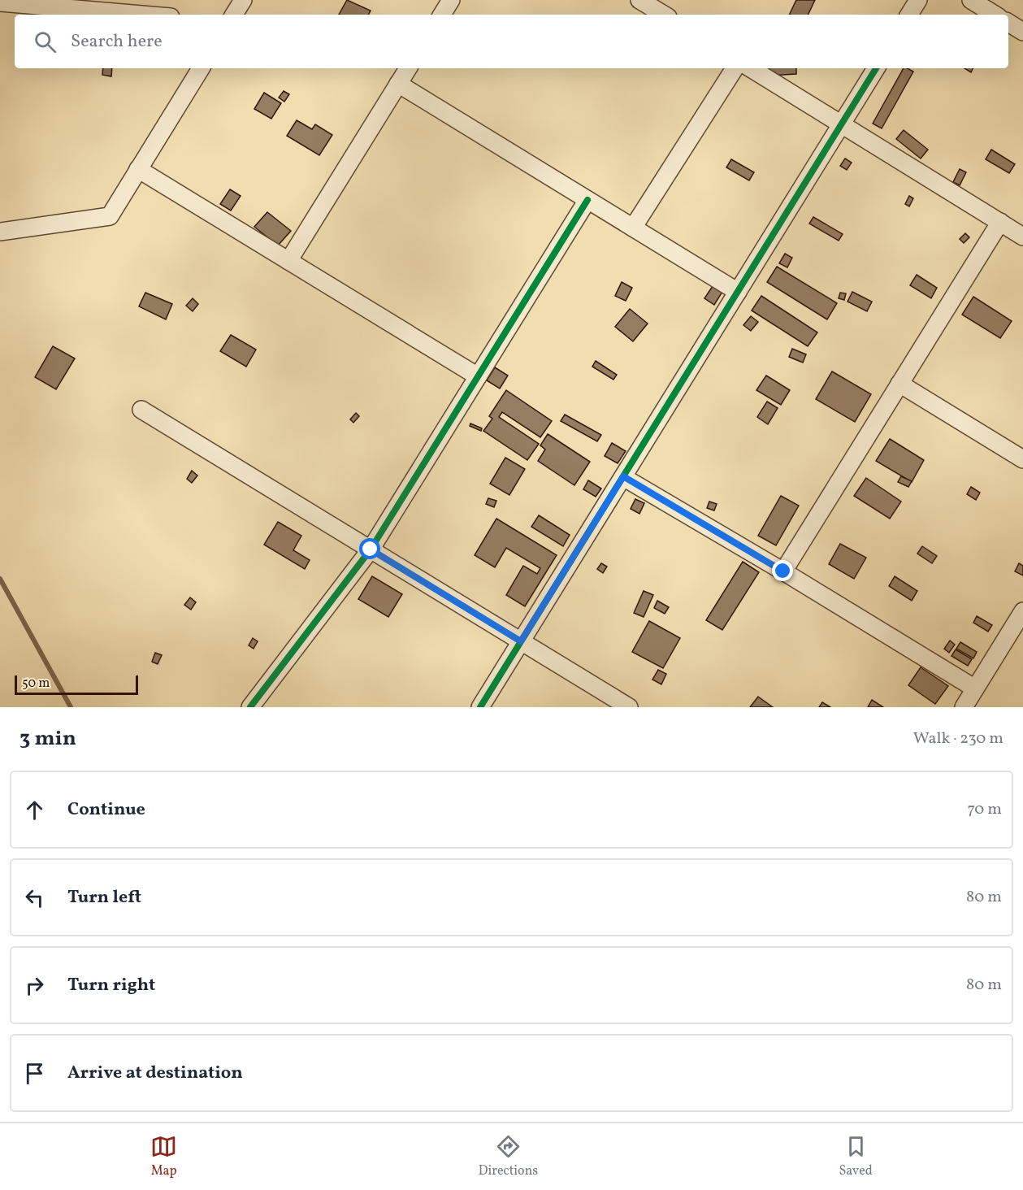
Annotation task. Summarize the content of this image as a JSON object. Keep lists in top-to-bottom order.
{
  "scale_bar": "50 m",
  "page": {
    "search": "Search here",
    "scale": "50 m",
    "heading": ["3 min", "Walk · 230 m"],
    "list": [
      ["Continue", "70 m"],
      ["Turn left", "80 m"],
      ["Turn right", "80 m"],
      "Arrive at destination"
    ],
    "nav": ["Map", "Directions", "Saved"]
  }
}
